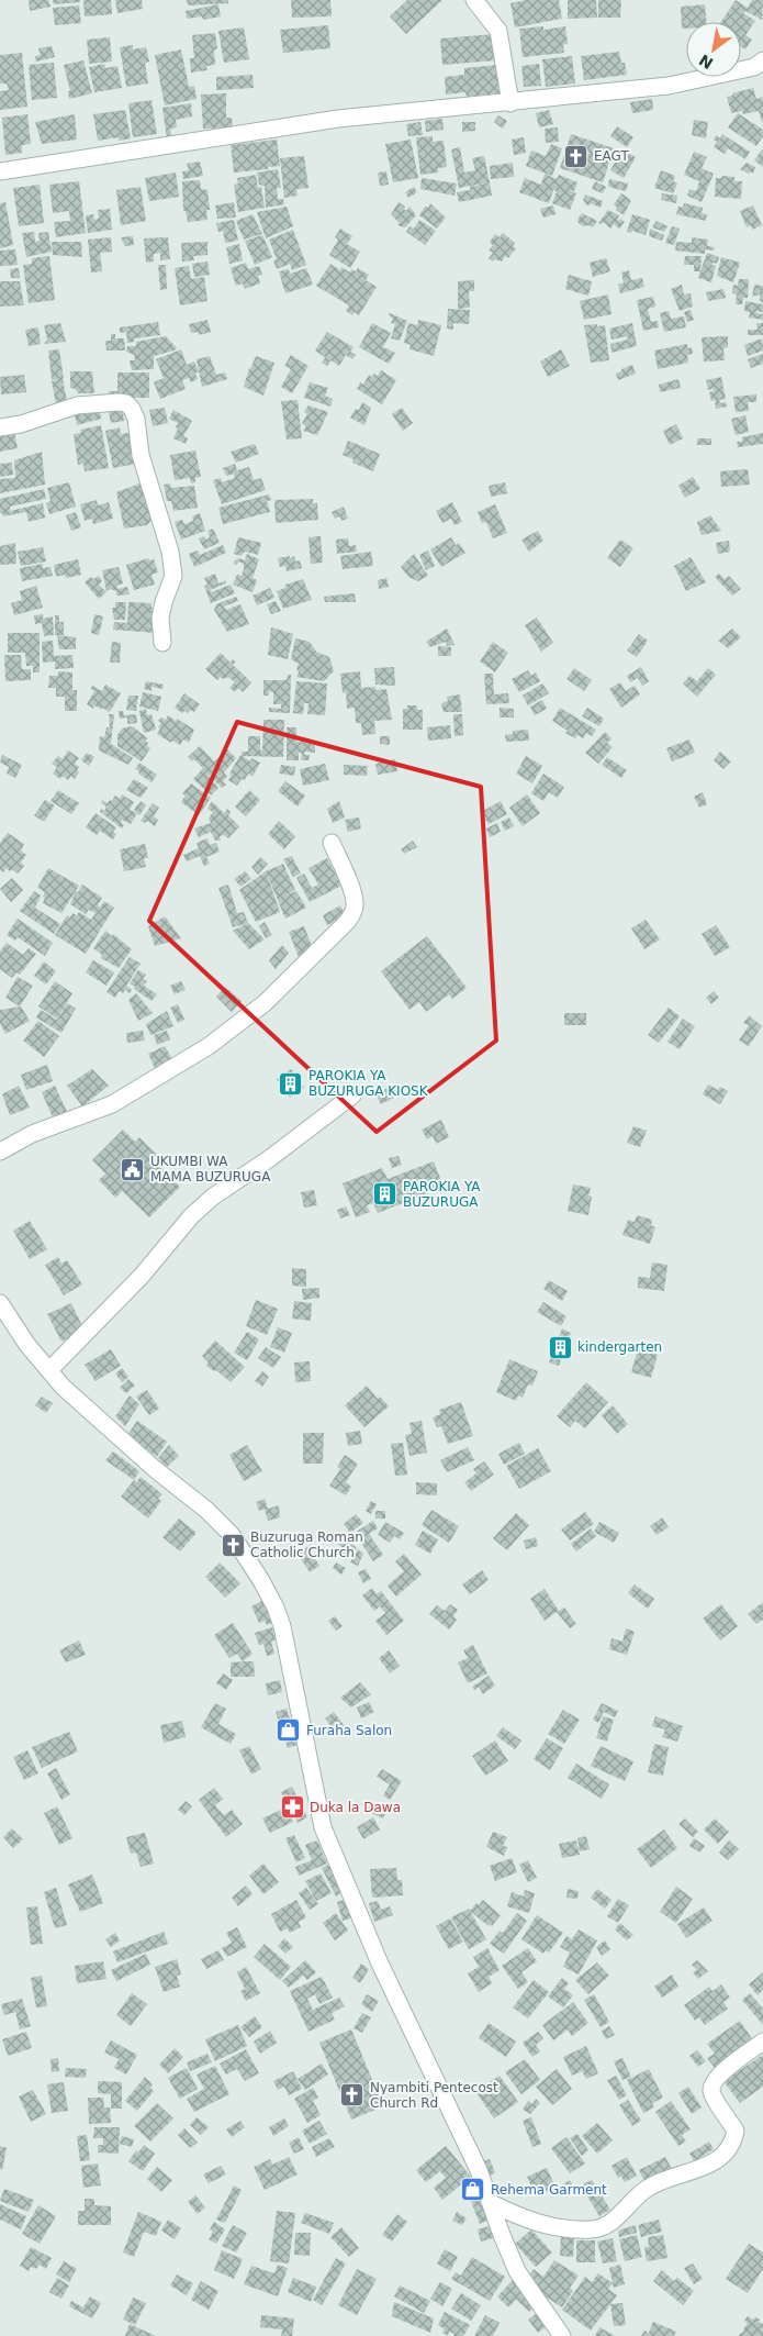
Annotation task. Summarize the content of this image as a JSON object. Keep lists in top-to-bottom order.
{
  "places": {
    "church": ["EAGT", "Buzuruga Roman Catholic Church", "Nyambiti Pentecost Church Rd"],
    "building": ["PAROKIA YA BUZURUGA KIOSK", "PAROKIA YA BUZURUGA", "kindergarten"],
    "public building": ["UKUMBI WA MAMA BUZURUGA"],
    "shop": ["Furaha Salon", "Rehema Garment"],
    "pharmacy": ["Duka la Dawa"]
  },
  "north": "bottom left"
}
